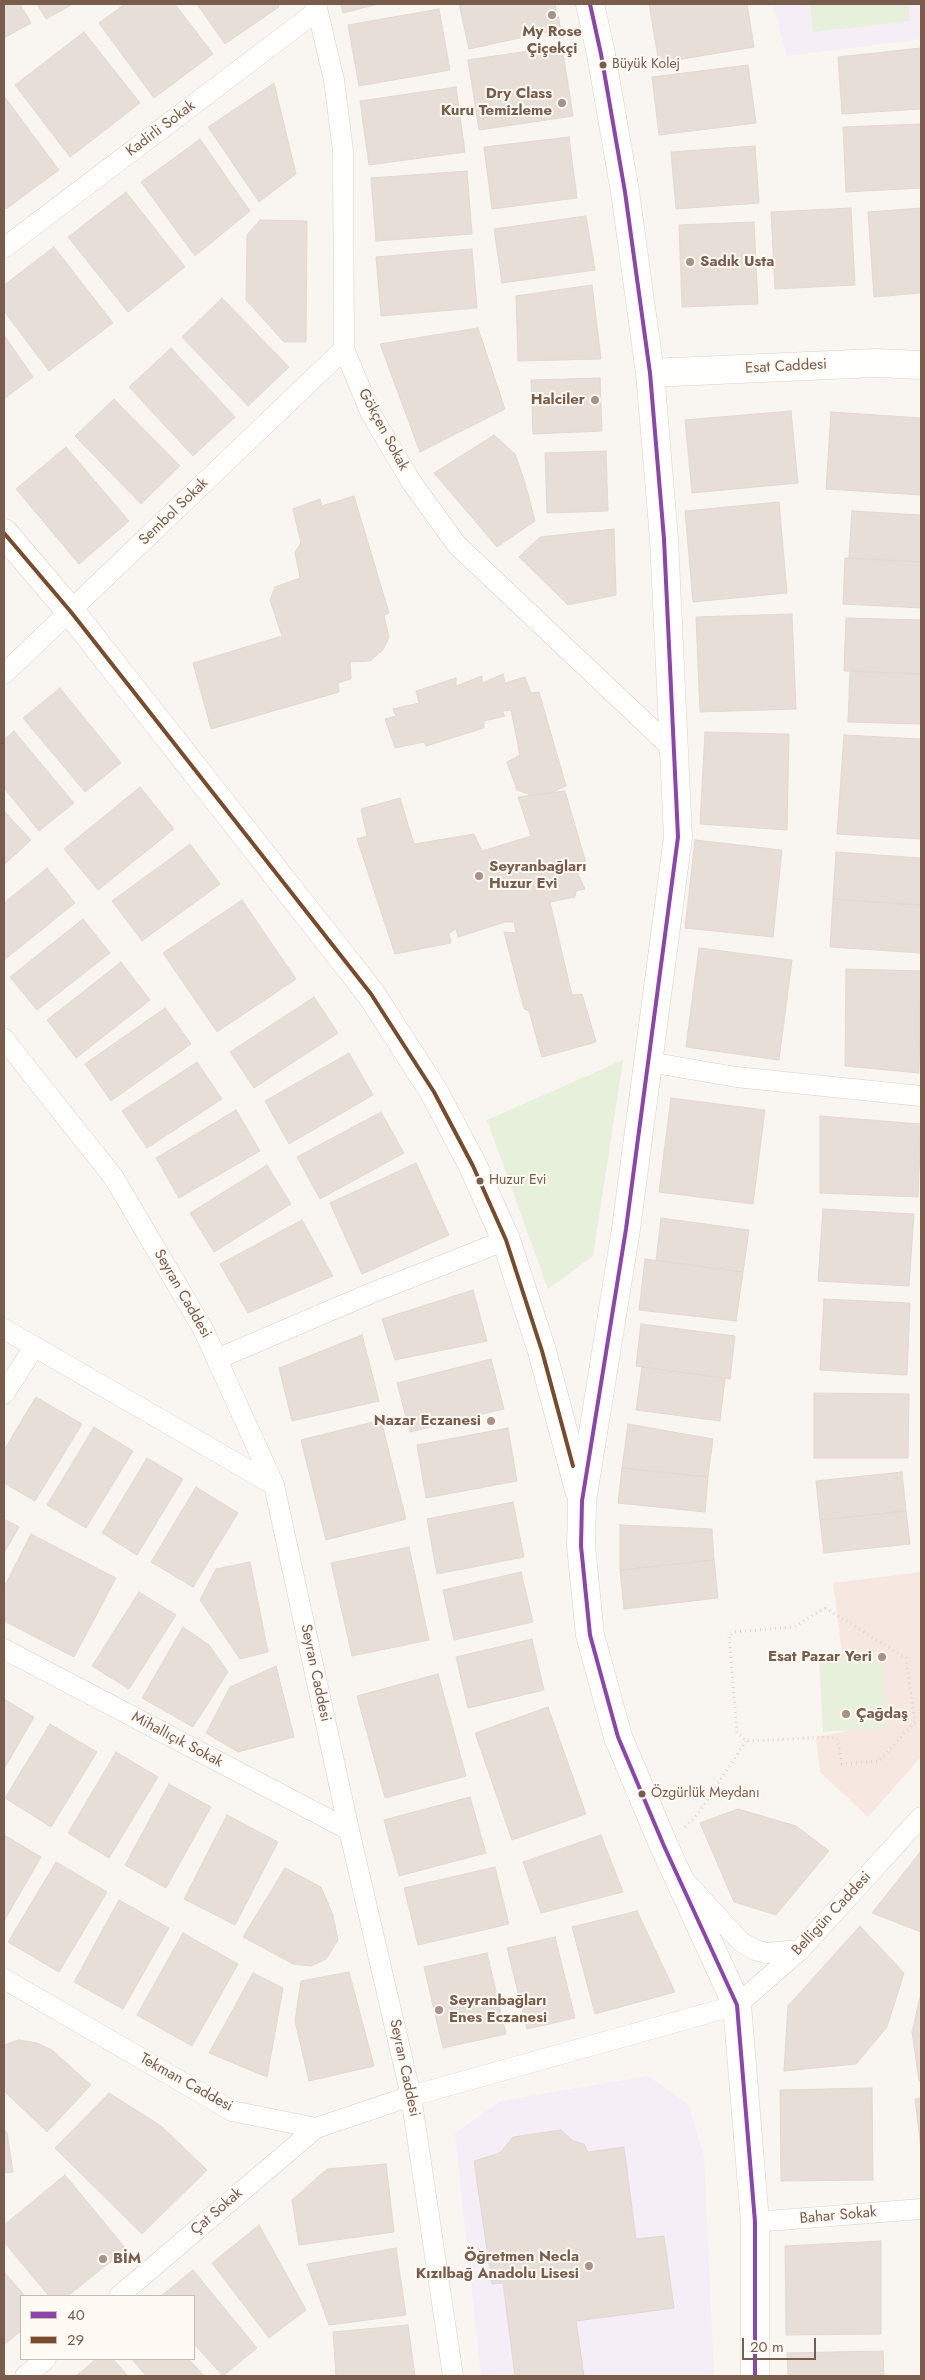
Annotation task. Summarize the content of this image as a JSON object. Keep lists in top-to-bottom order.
{
  "streets": {
    "main road": ["Esat Caddesi"],
    "street": [
      "Kadirli Sokak",
      "Gökçen Sokak",
      "Sembol Sokak",
      "Seyran Caddesi",
      "Mihallıçık Sokak",
      "Belligün Caddesi",
      "Tekman Caddesi",
      "Çat Sokak",
      "Bahar Sokak"
    ]
  },
  "crossings": [
    ["Kadirli Sokak", "Gökçen Sokak"],
    ["Gökçen Sokak", "Sembol Sokak"],
    ["Seyran Caddesi", "Mihallıçık Sokak"],
    ["Tekman Caddesi", "Çat Sokak"]
  ],
  "places": [
    "My Rose Çiçekçi",
    "Büyük Kolej",
    "Dry Class Kuru Temizleme",
    "Sadık Usta",
    "Halciler",
    "Seyranbağları Huzur Evi",
    "Huzur Evi",
    "Nazar Eczanesi",
    "Esat Pazar Yeri",
    "Çağdaş",
    "Özgürlük Meydanı",
    "Seyranbağları Enes Eczanesi",
    "BİM",
    "Öğretmen Necla Kızılbağ Anadolu Lisesi"
  ],
  "lines": ["transit line 40", "transit line 29"],
  "legend": ["40", "29"],
  "scale_bar": "20 m"
}
